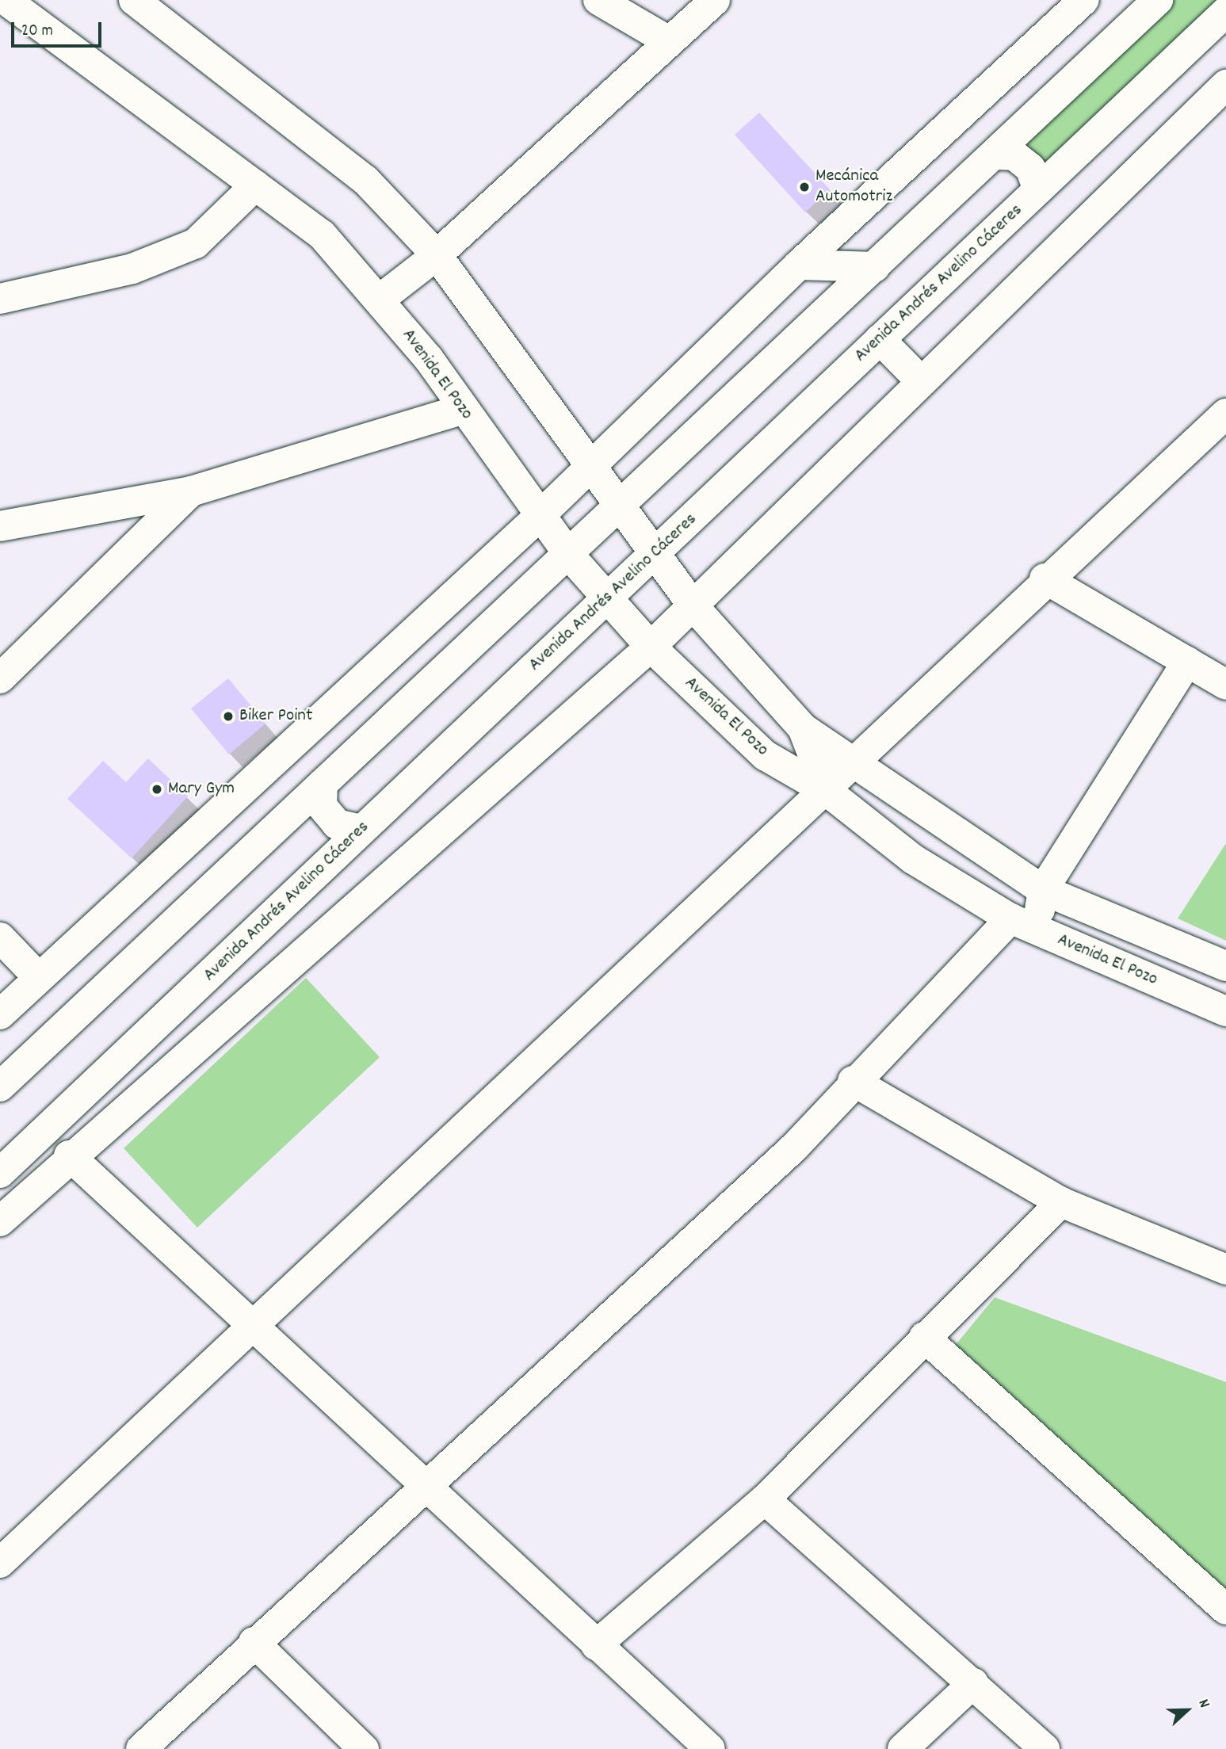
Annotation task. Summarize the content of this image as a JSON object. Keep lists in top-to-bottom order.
{
  "streets": {
    "street": ["Avenida Andrés Avelino Cáceres", "Avenida El Pozo"]
  },
  "crossings": [
    ["Avenida Andrés Avelino Cáceres", "Avenida El Pozo"]
  ],
  "places": ["Mecánica Automotriz", "Biker Point", "Mary Gym"],
  "scale_bar": "20 m",
  "north": "right"
}
